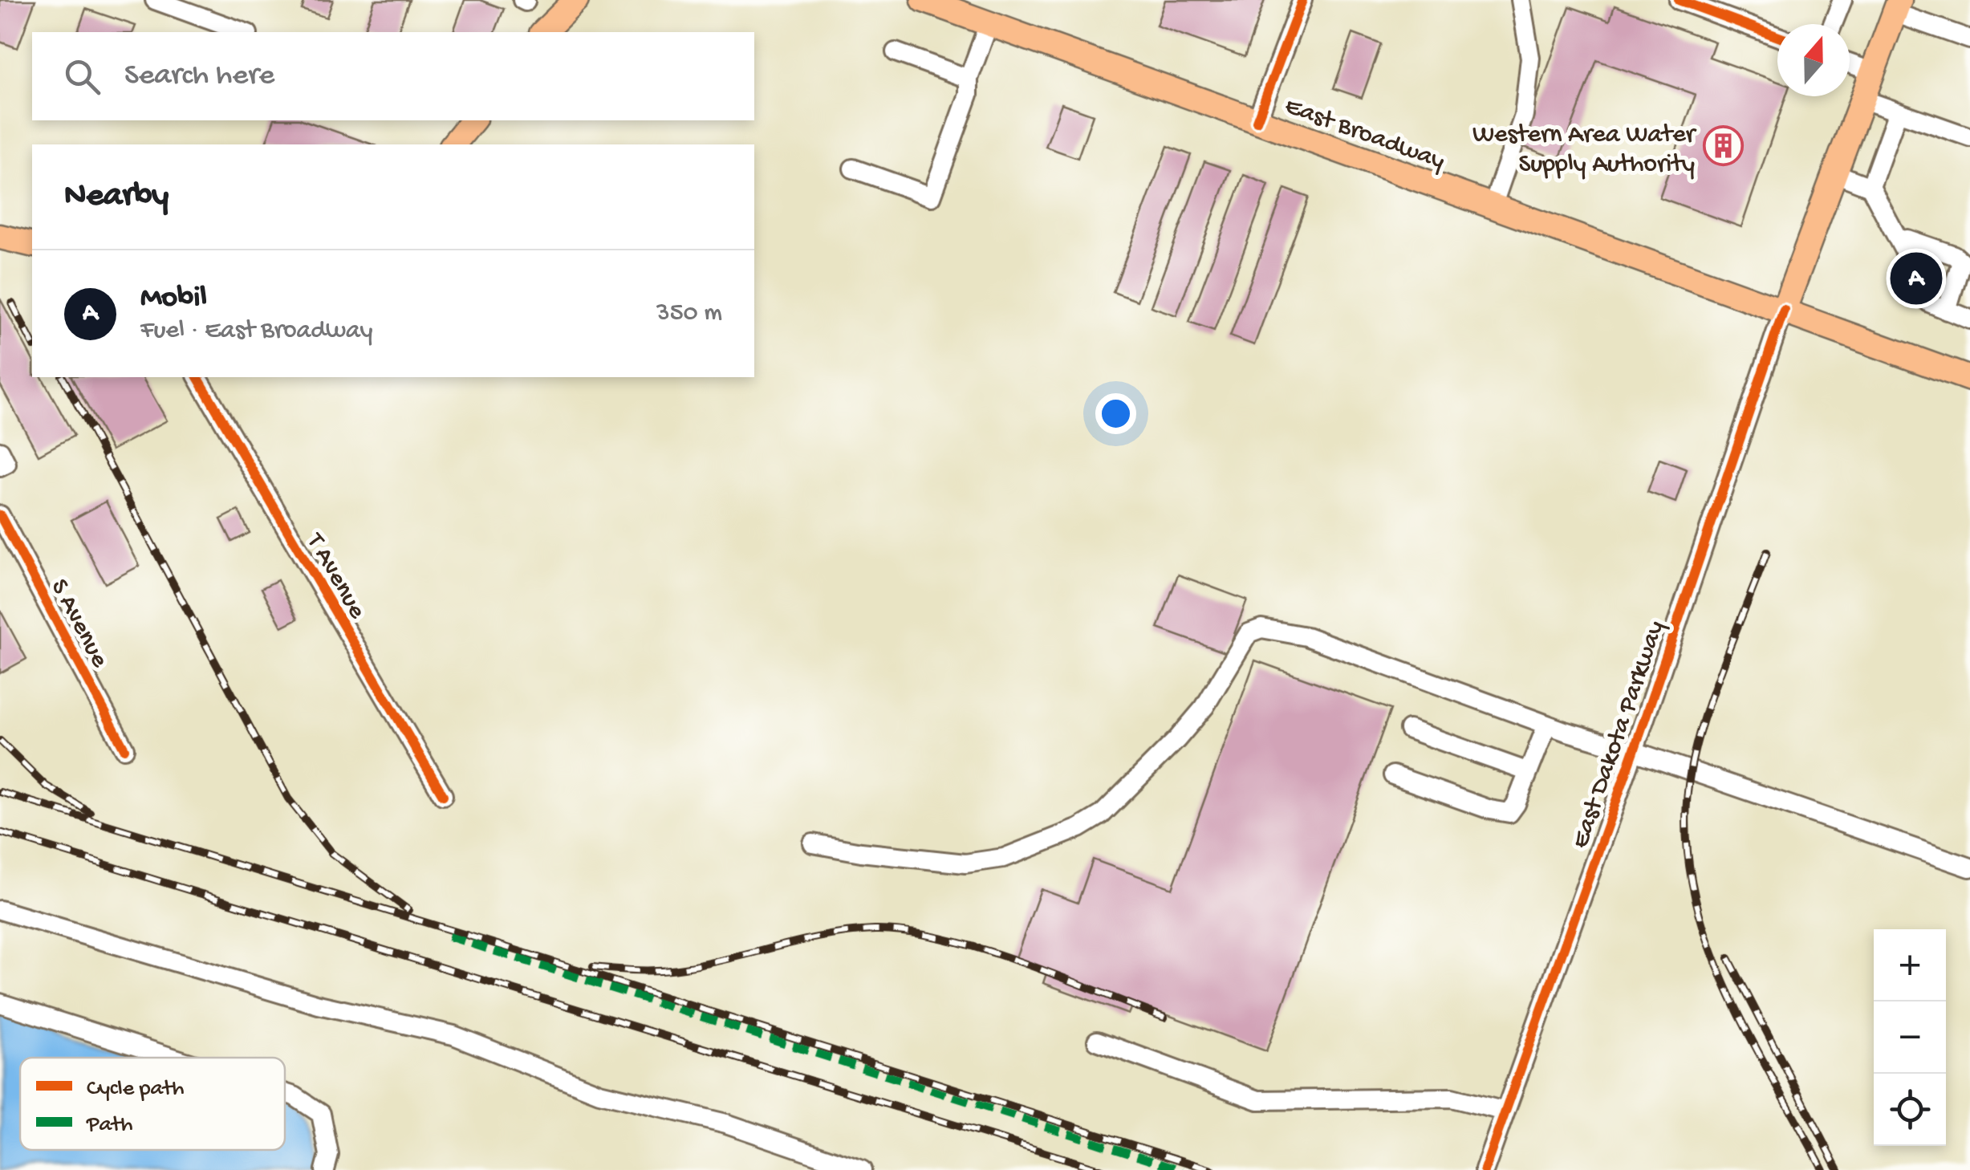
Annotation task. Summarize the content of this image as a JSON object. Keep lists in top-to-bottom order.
{
  "streets": {
    "main road": ["East Broadway", "East Dakota Parkway"],
    "street": ["T Avenue", "S Avenue"]
  },
  "crossings": [
    ["East Broadway", "East Dakota Parkway"]
  ],
  "places": {
    "building": ["Western Area Water Supply Authority"]
  },
  "legend": ["Cycle path", "Path"],
  "north": "top",
  "page": {
    "search": "Search here",
    "heading": "Nearby",
    "pins": "A",
    "list": [
      {
        "mark": "A",
        "name": "Mobil",
        "note": "Fuel · East Broadway",
        "value": "350 m"
      }
    ],
    "map_buttons": ["+", "−"]
  }
}
